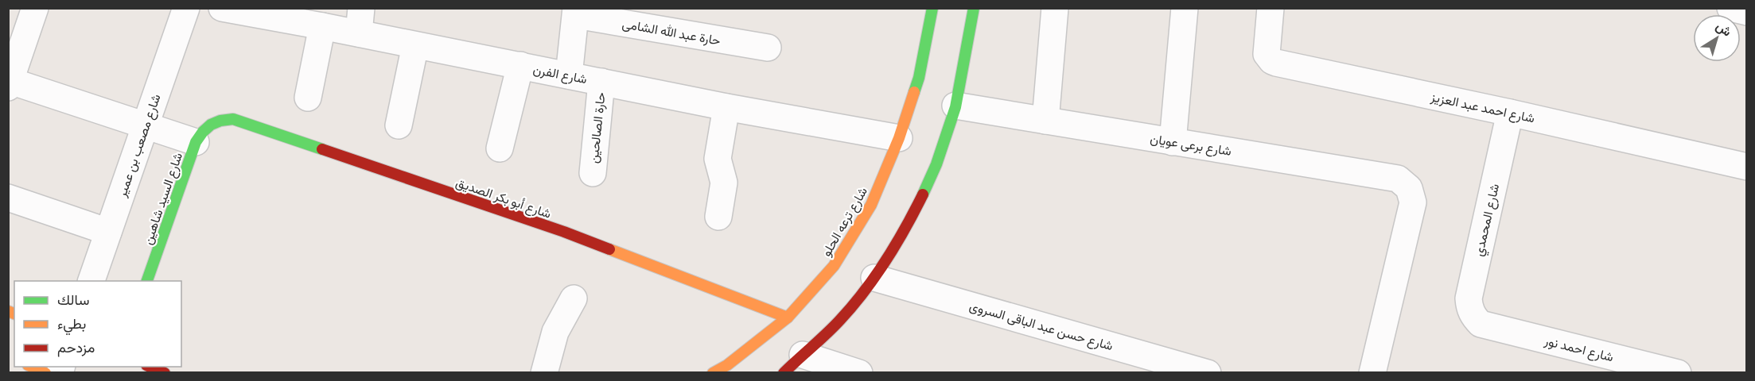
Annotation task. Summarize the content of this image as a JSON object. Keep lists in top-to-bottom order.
{
  "streets": {
    "street": [
      "حارة عبد الله الشامى",
      "شارع الفرن",
      "شارع احمد عبد العزيز",
      "حارة الصالحين",
      "شارع برعى عويان",
      "شارع مصعب بن عمير",
      "شارع أبو بكر الصديق",
      "شارع السيد شاهين",
      "شارع المحمدي",
      "شارع ترعه الحلو",
      "شارع حسن عبد الباقى السروى",
      "شارع احمد نور"
    ]
  },
  "crossings": [
    ["شارع الفرن", "حارة الصالحين"],
    ["شارع الفرن", "شارع ترعه الحلو"],
    ["شارع احمد عبد العزيز", "شارع المحمدي"],
    ["شارع أبو بكر الصديق", "شارع السيد شاهين"],
    ["شارع أبو بكر الصديق", "شارع ترعه الحلو"],
    ["شارع المحمدي", "شارع احمد نور"]
  ],
  "legend": ["سالك", "بطيء", "مزدحم"],
  "north": "top right"
}
